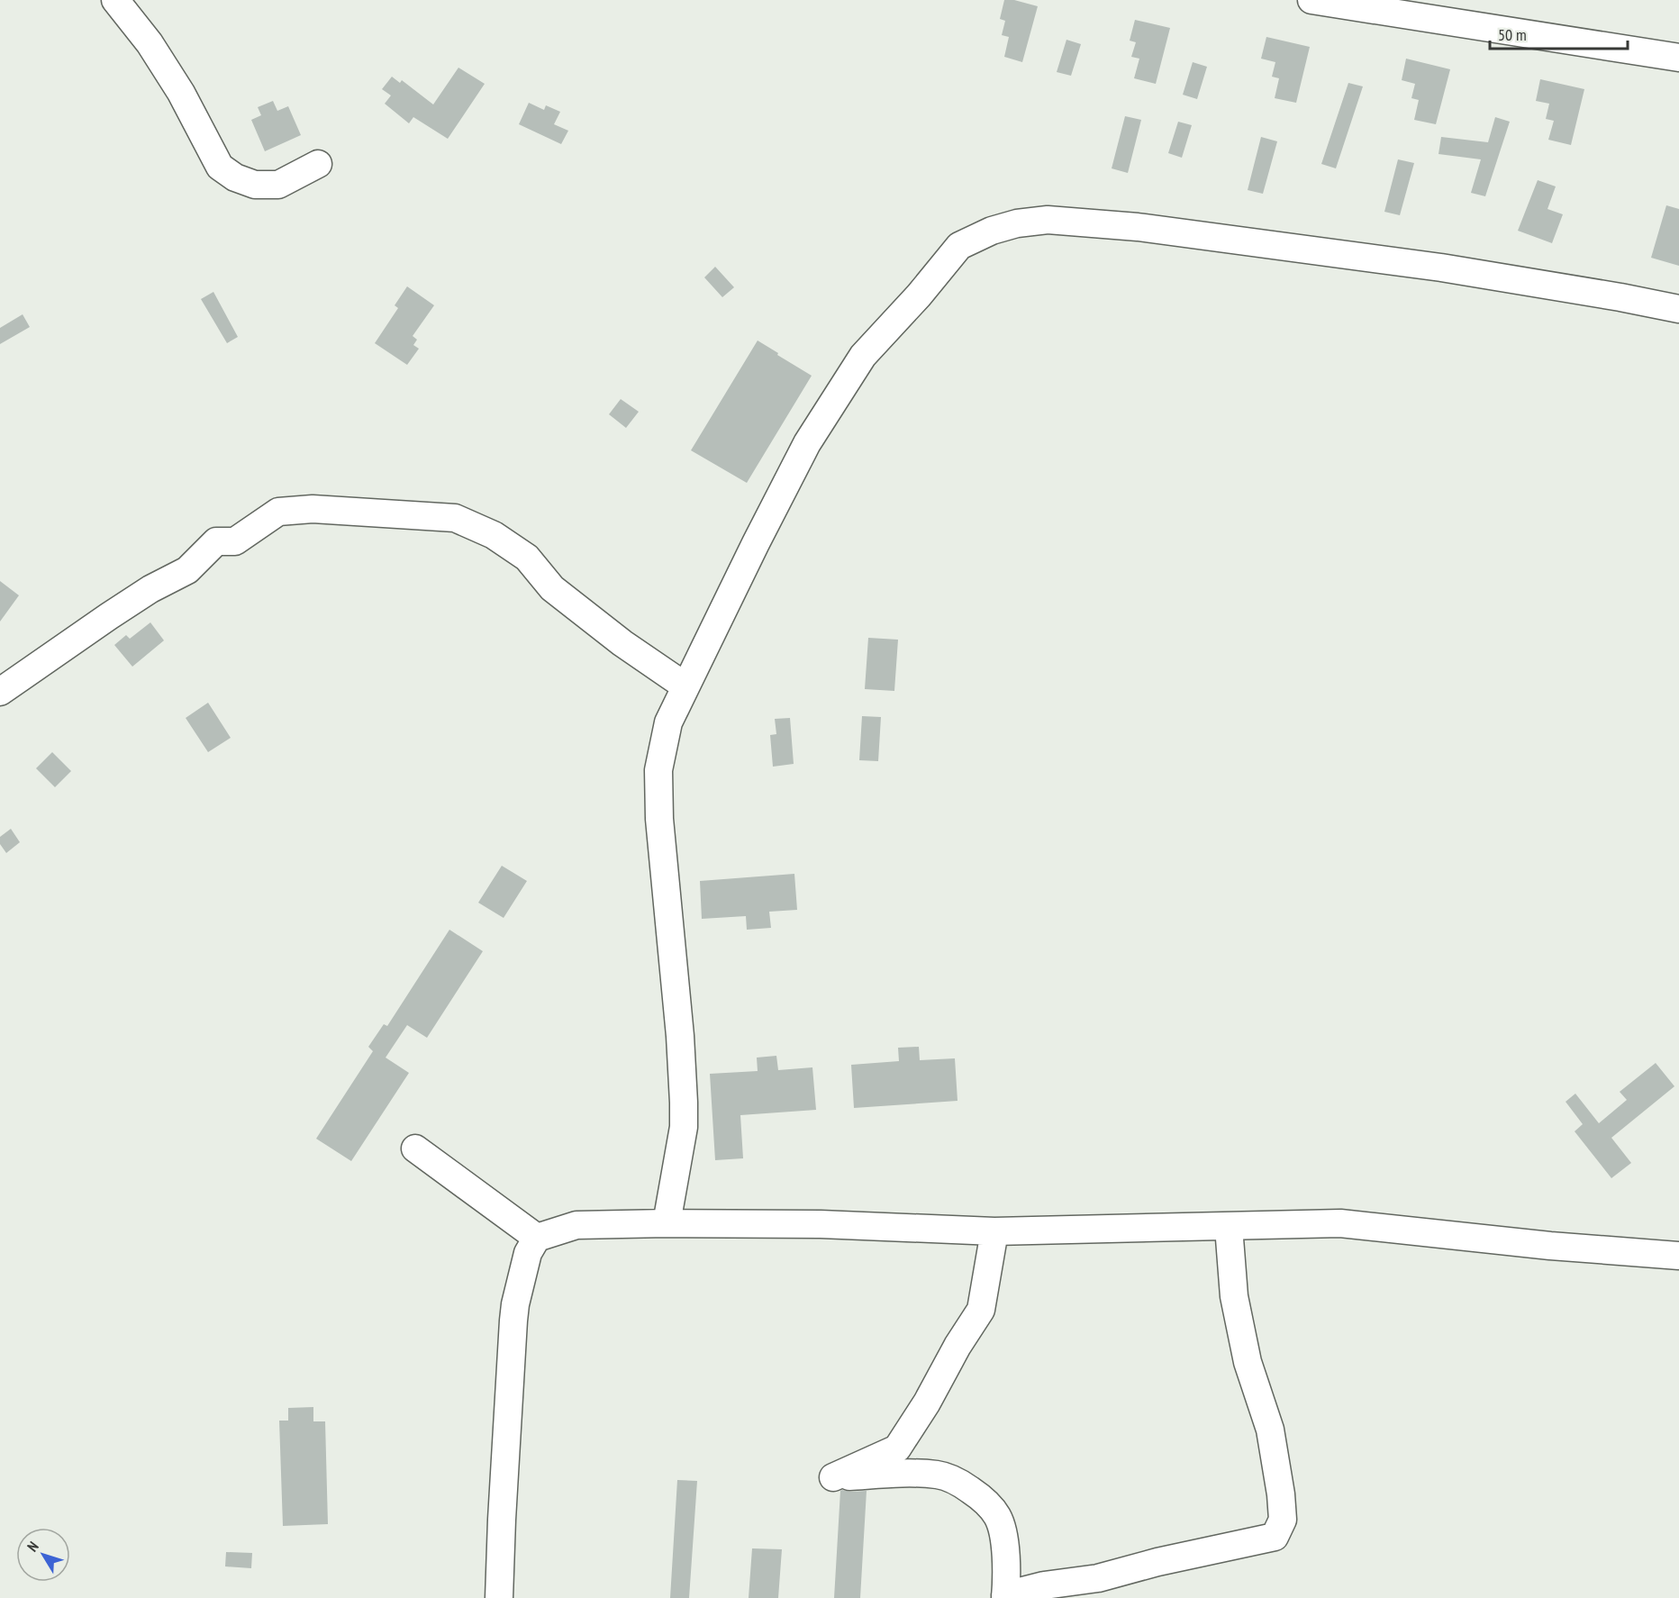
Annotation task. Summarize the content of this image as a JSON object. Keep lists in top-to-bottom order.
{
  "scale_bar": "50 m",
  "north": "top left"
}
